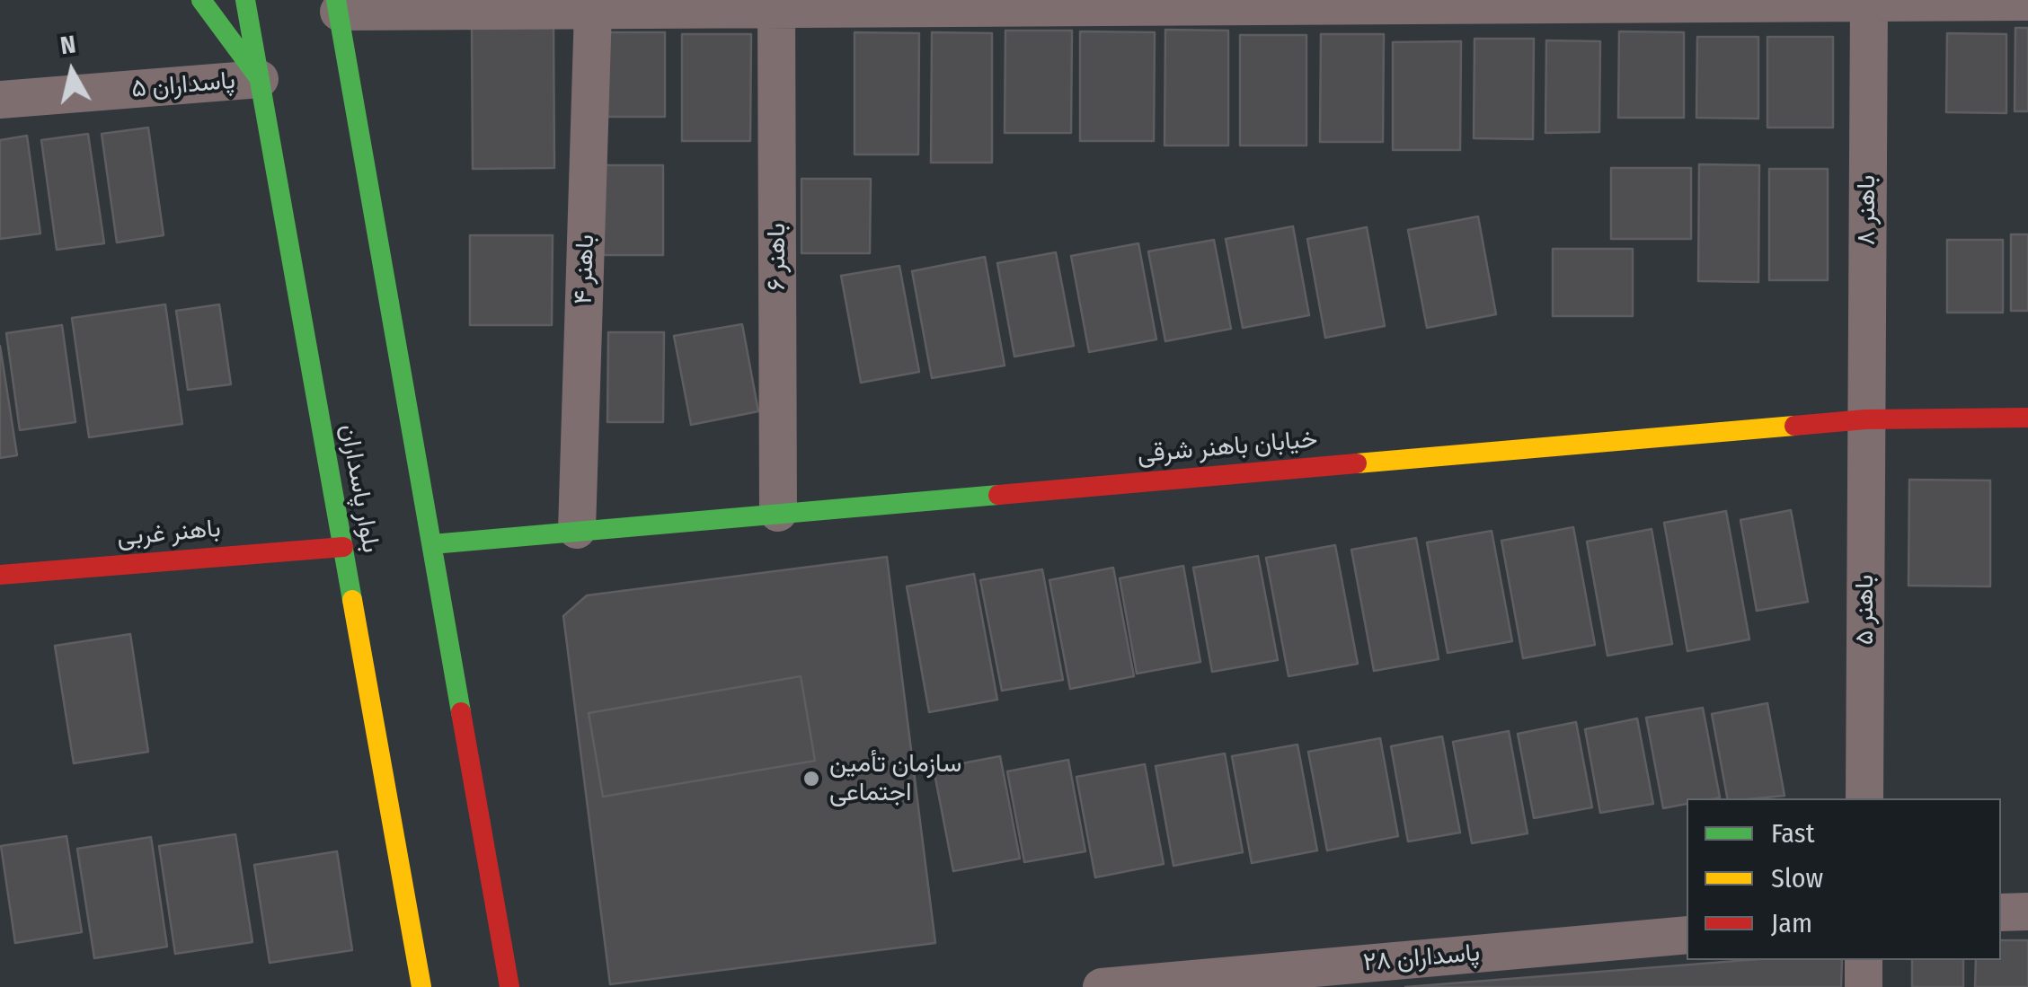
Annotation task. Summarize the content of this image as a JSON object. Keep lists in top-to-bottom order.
{
  "streets": {
    "street": [
      "پاسداران ۵",
      "باهنر ۸",
      "باهنر ۶",
      "باهنر ۴",
      "خیابان باهنر شرقی",
      "بلوار پاسداران",
      "باهنر غربی",
      "باهنر ۵",
      "پاسداران ۲۸"
    ]
  },
  "crossings": [
    ["پاسداران ۵", "بلوار پاسداران"],
    ["باهنر ۸", "خیابان باهنر شرقی"],
    ["باهنر ۸", "باهنر ۵"],
    ["باهنر ۶", "خیابان باهنر شرقی"],
    ["باهنر ۴", "خیابان باهنر شرقی"],
    ["خیابان باهنر شرقی", "باهنر ۵"],
    ["بلوار پاسداران", "باهنر غربی"]
  ],
  "places": ["سازمان تأمین اجتماعی"],
  "legend": ["Fast", "Slow", "Jam"],
  "north": "top"
}
